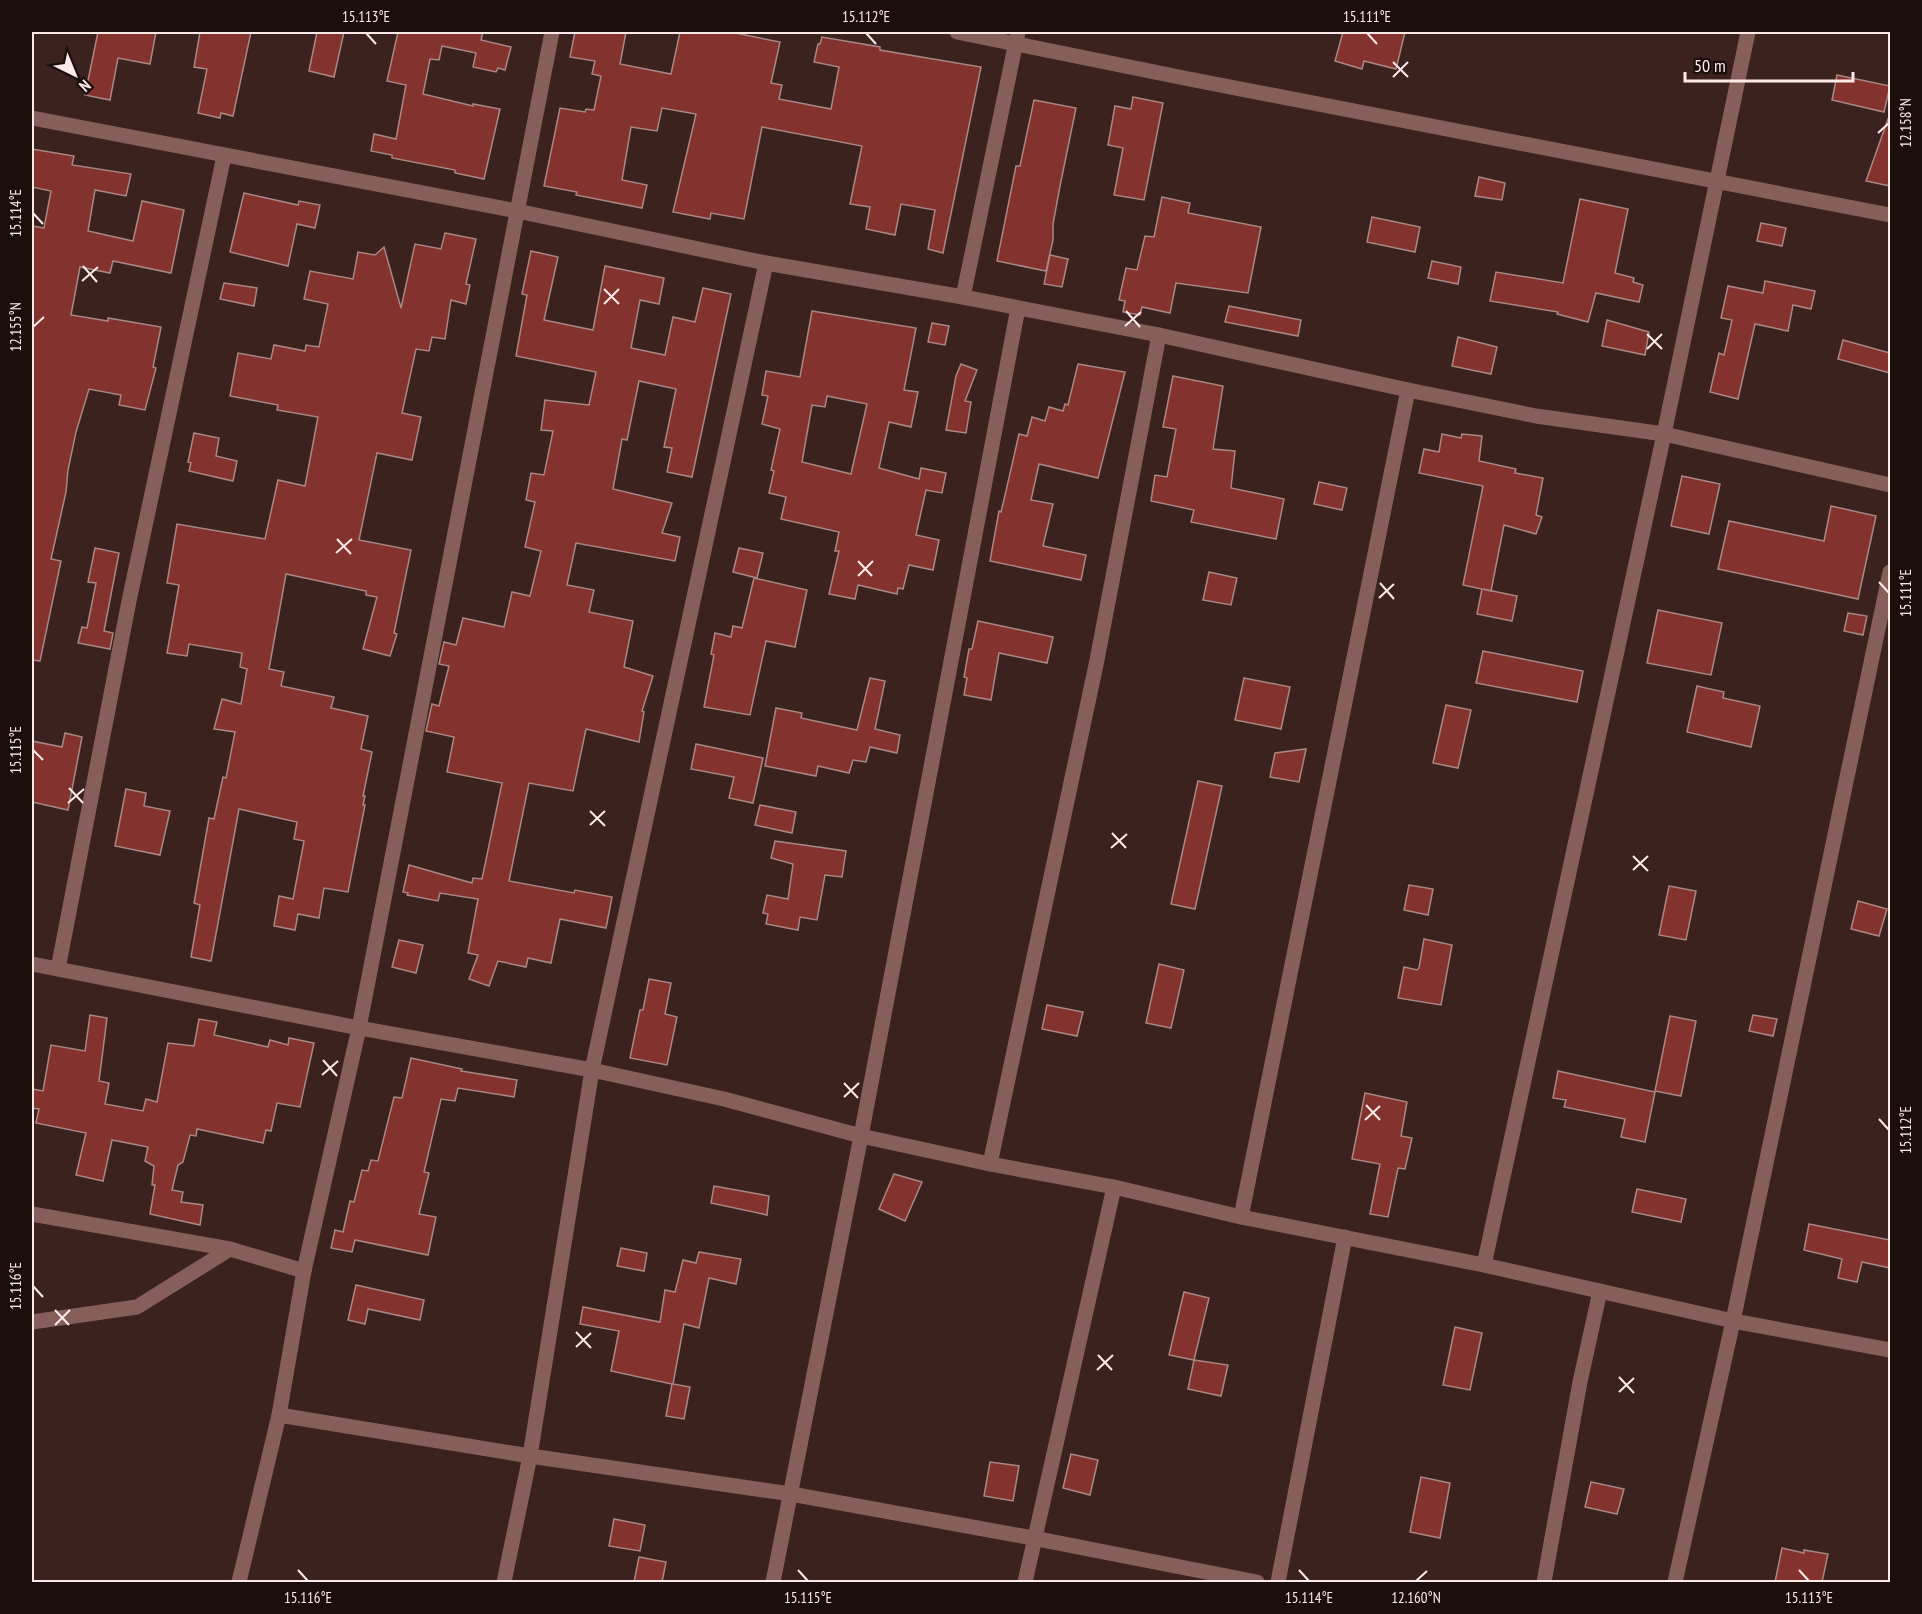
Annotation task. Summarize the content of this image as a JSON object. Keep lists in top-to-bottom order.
{
  "scale_bar": "50 m",
  "north": "bottom right",
  "coordinates": [
    "15.113°E",
    "15.112°E",
    "15.111°E",
    "12.158°N",
    "15.114°E",
    "12.155°N",
    "15.115°E",
    "15.116°E",
    "12.160°N"
  ]
}
